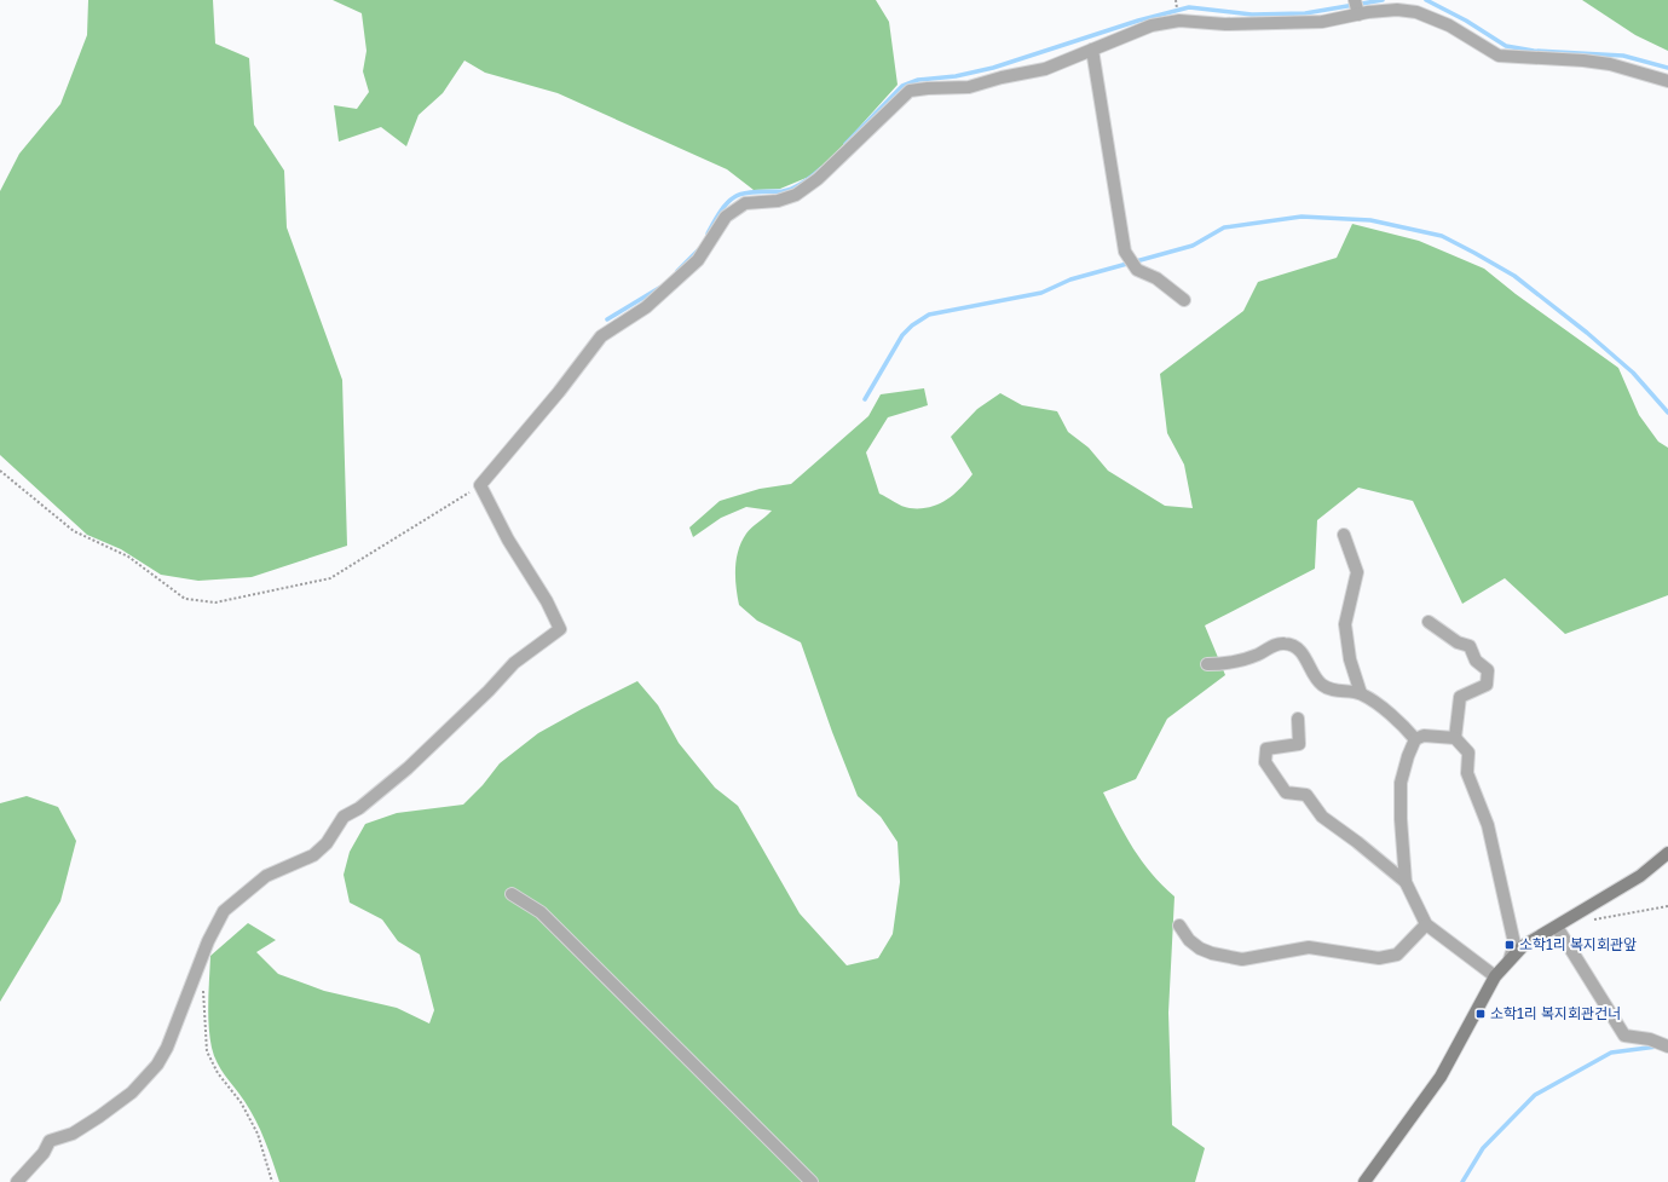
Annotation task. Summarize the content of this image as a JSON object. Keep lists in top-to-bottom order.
{
  "places": {
    "transit": ["소학1리 복지회관앞", "소학1리 복지회관건너"]
  }
}
